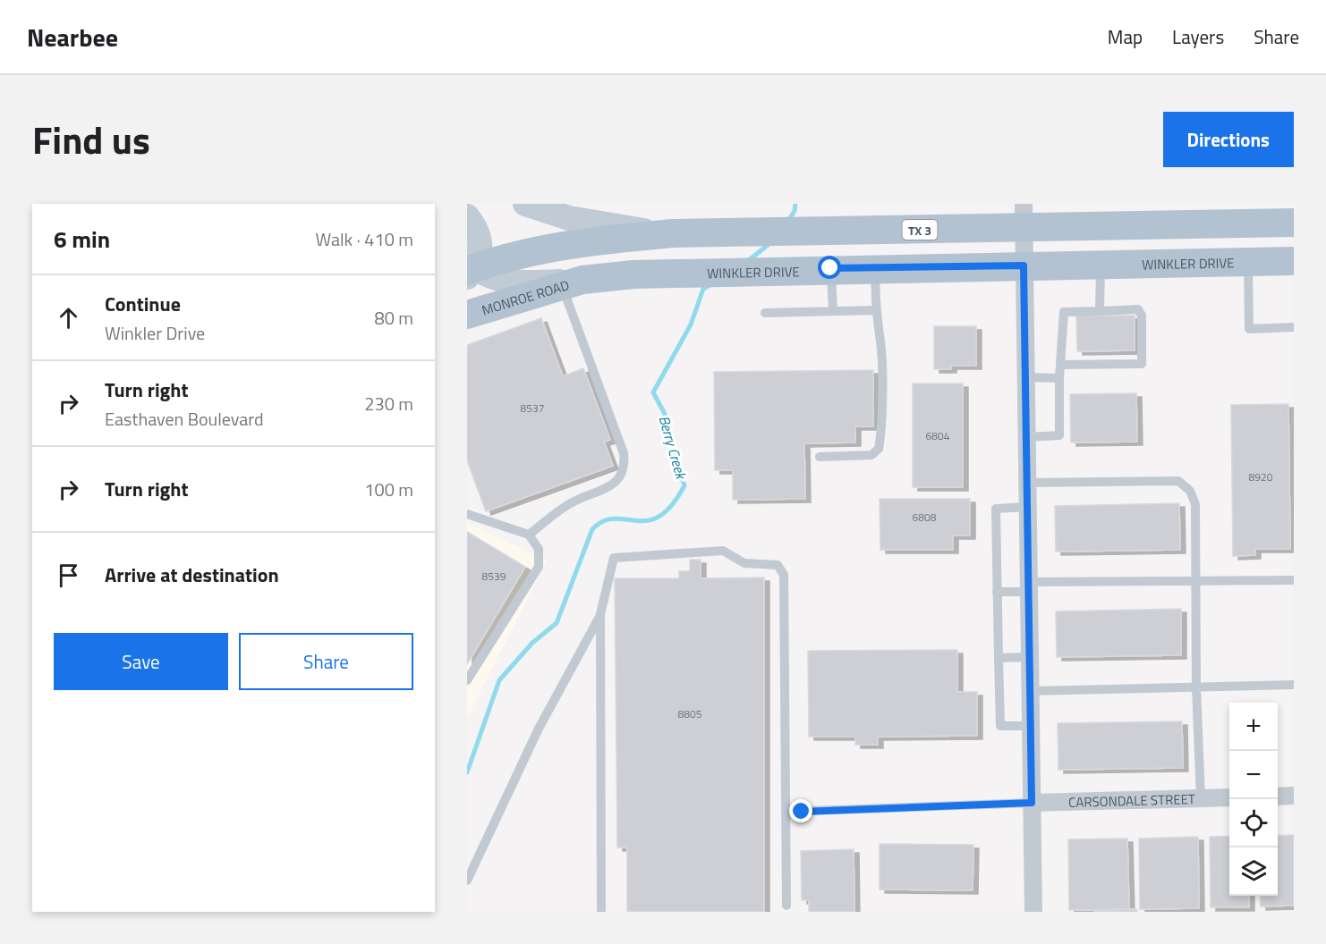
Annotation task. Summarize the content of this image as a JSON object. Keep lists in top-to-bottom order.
{
  "streets": {
    "main road": ["TX 3", "WINKLER DRIVE", "MONROE ROAD"],
    "street": ["CARSONDALE STREET"]
  },
  "crossings": [
    ["TX 3", "WINKLER DRIVE"],
    ["WINKLER DRIVE", "MONROE ROAD"]
  ],
  "water": ["Berry Creek"],
  "house_numbers": [
    "8537",
    "6804",
    "8920",
    "6808",
    "8539",
    "8805"
  ],
  "page": {
    "header": "Nearbee",
    "nav": ["Map", "Layers", "Share"],
    "title": "Find us",
    "buttons": [
      "Directions",
      ["Save", "Share"]
    ],
    "heading": ["6 min", "Walk · 410 m"],
    "list": [
      ["Continue", "Winkler Drive", "80 m"],
      ["Turn right", "Easthaven Boulevard", "230 m"],
      ["Turn right", "100 m"],
      "Arrive at destination"
    ],
    "map_buttons": ["+", "−"]
  }
}
